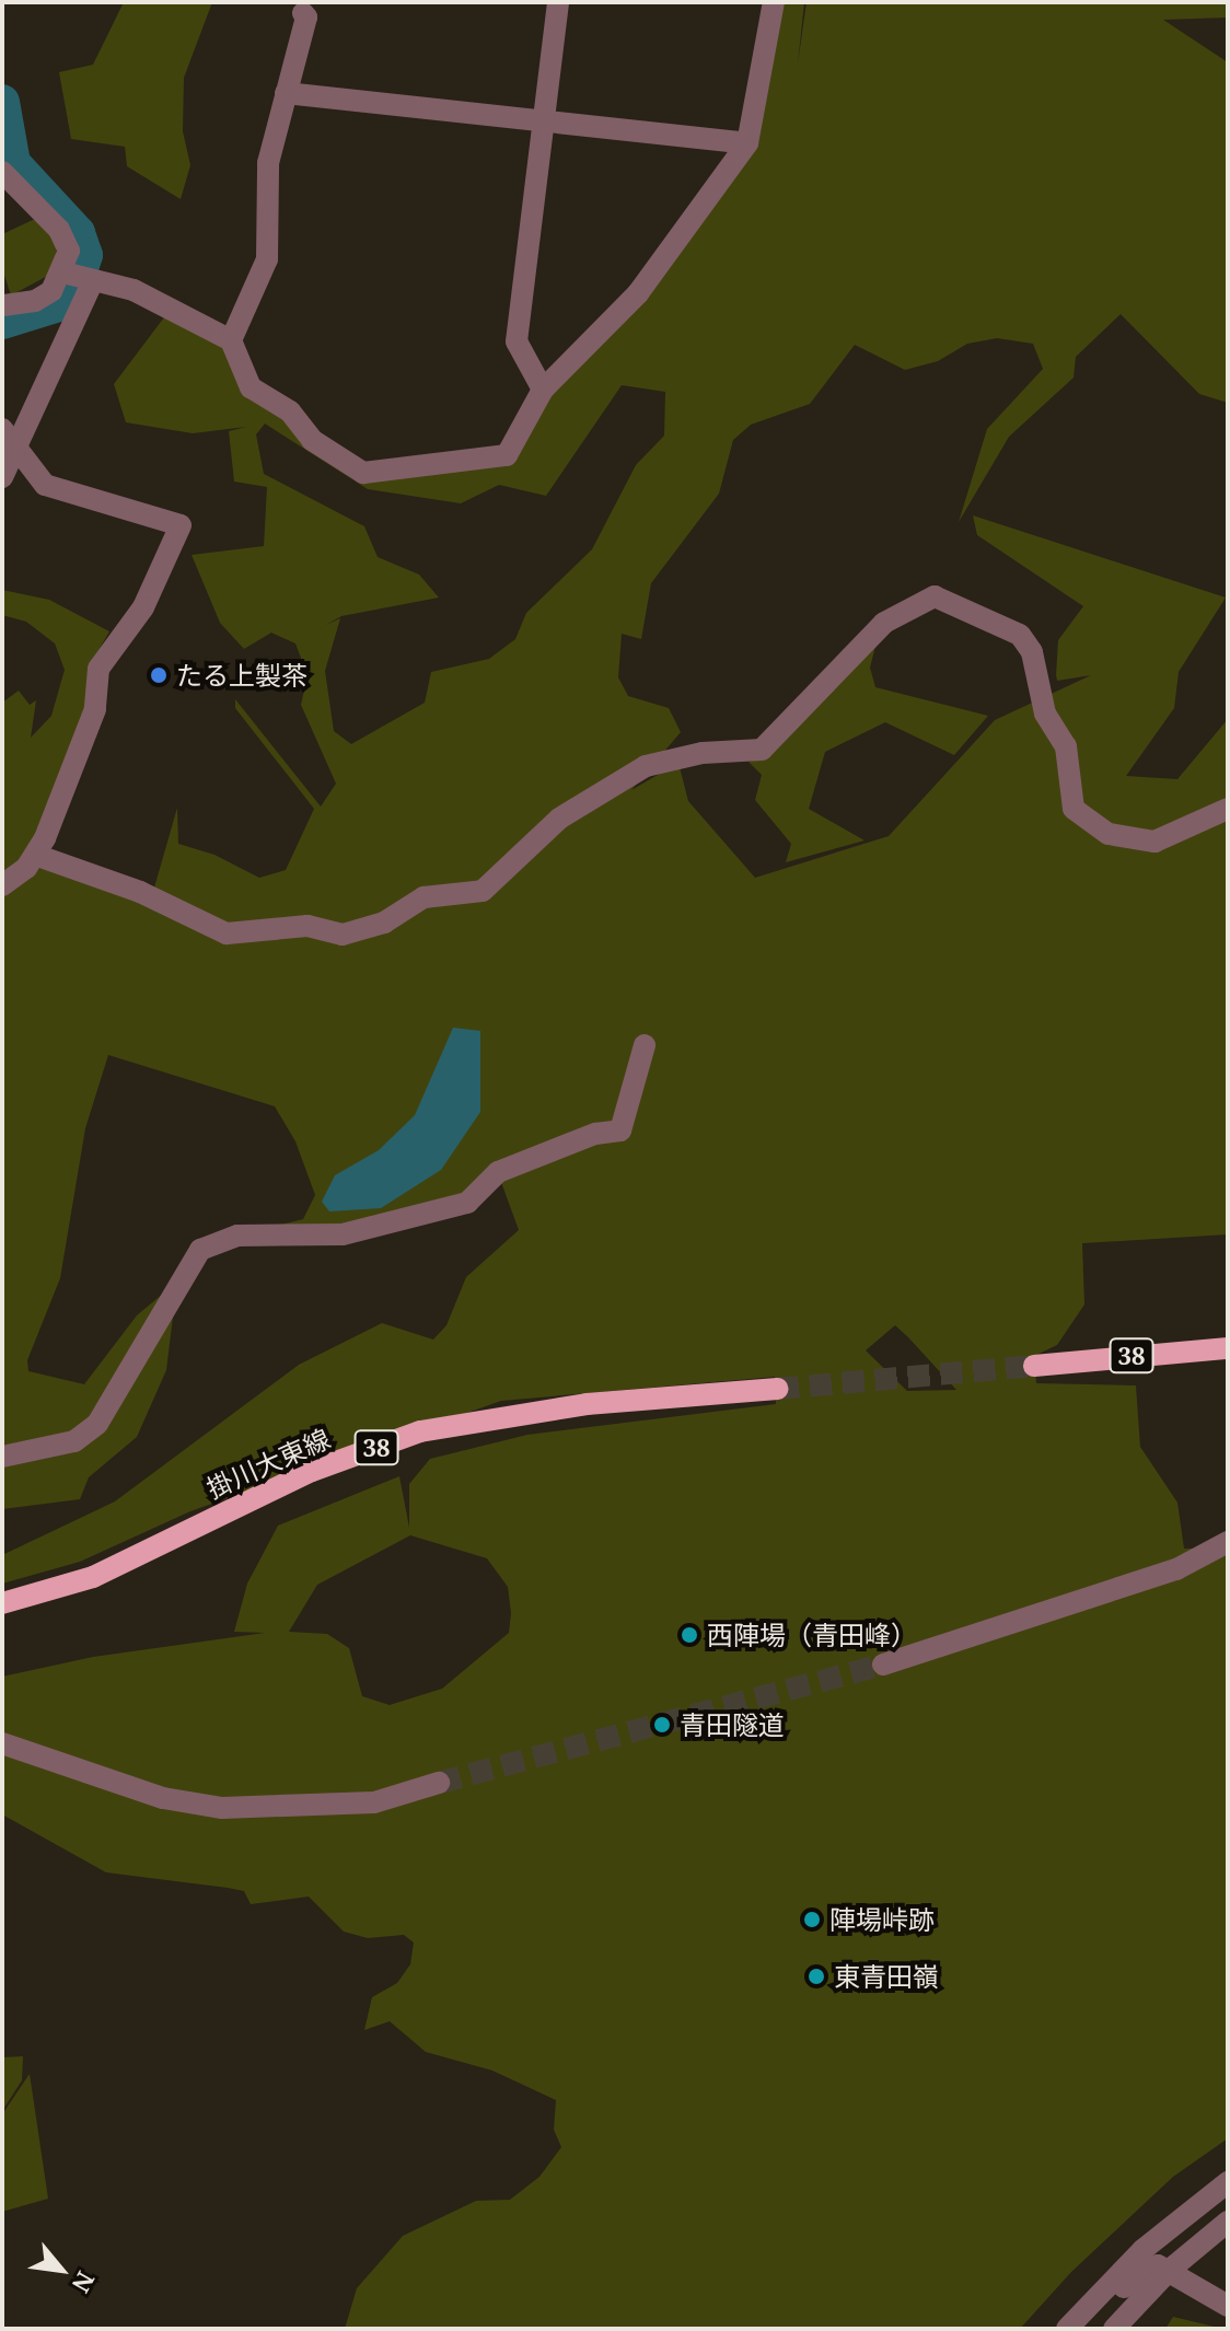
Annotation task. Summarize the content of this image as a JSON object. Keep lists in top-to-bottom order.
{
  "streets": {
    "main road": ["38", "掛川大東線"]
  },
  "places": [
    "たる上製茶",
    "西陣場（青田峰）",
    "青田隧道",
    "陣場峠跡",
    "東青田嶺"
  ],
  "north": "bottom right"
}
